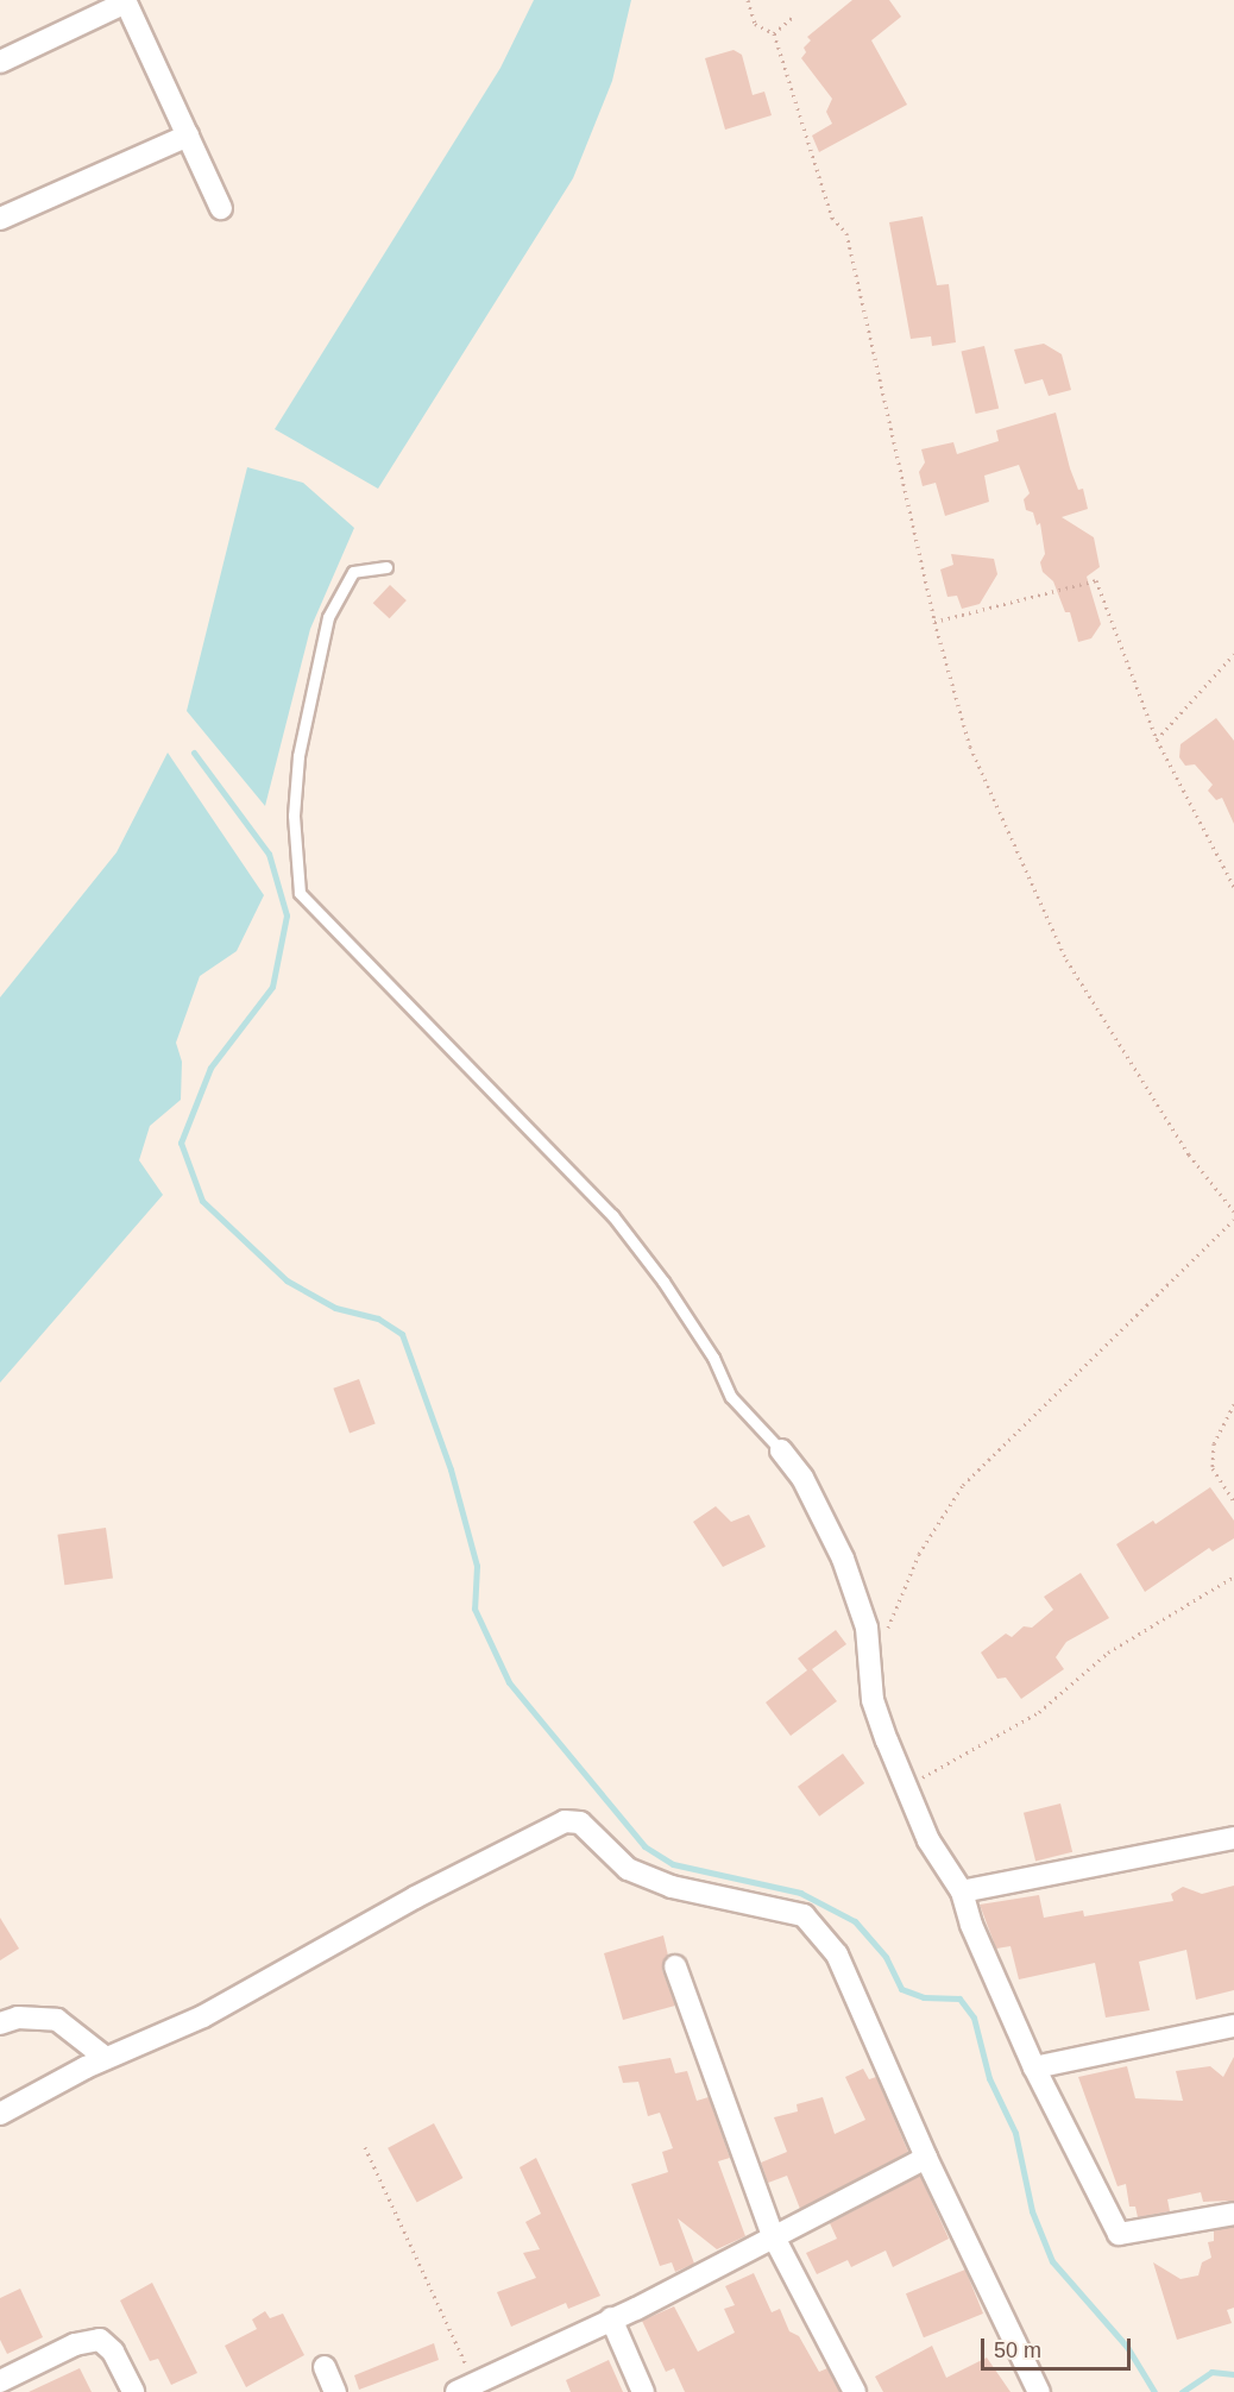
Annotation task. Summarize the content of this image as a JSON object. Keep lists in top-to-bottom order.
{
  "scale_bar": "50 m"
}
